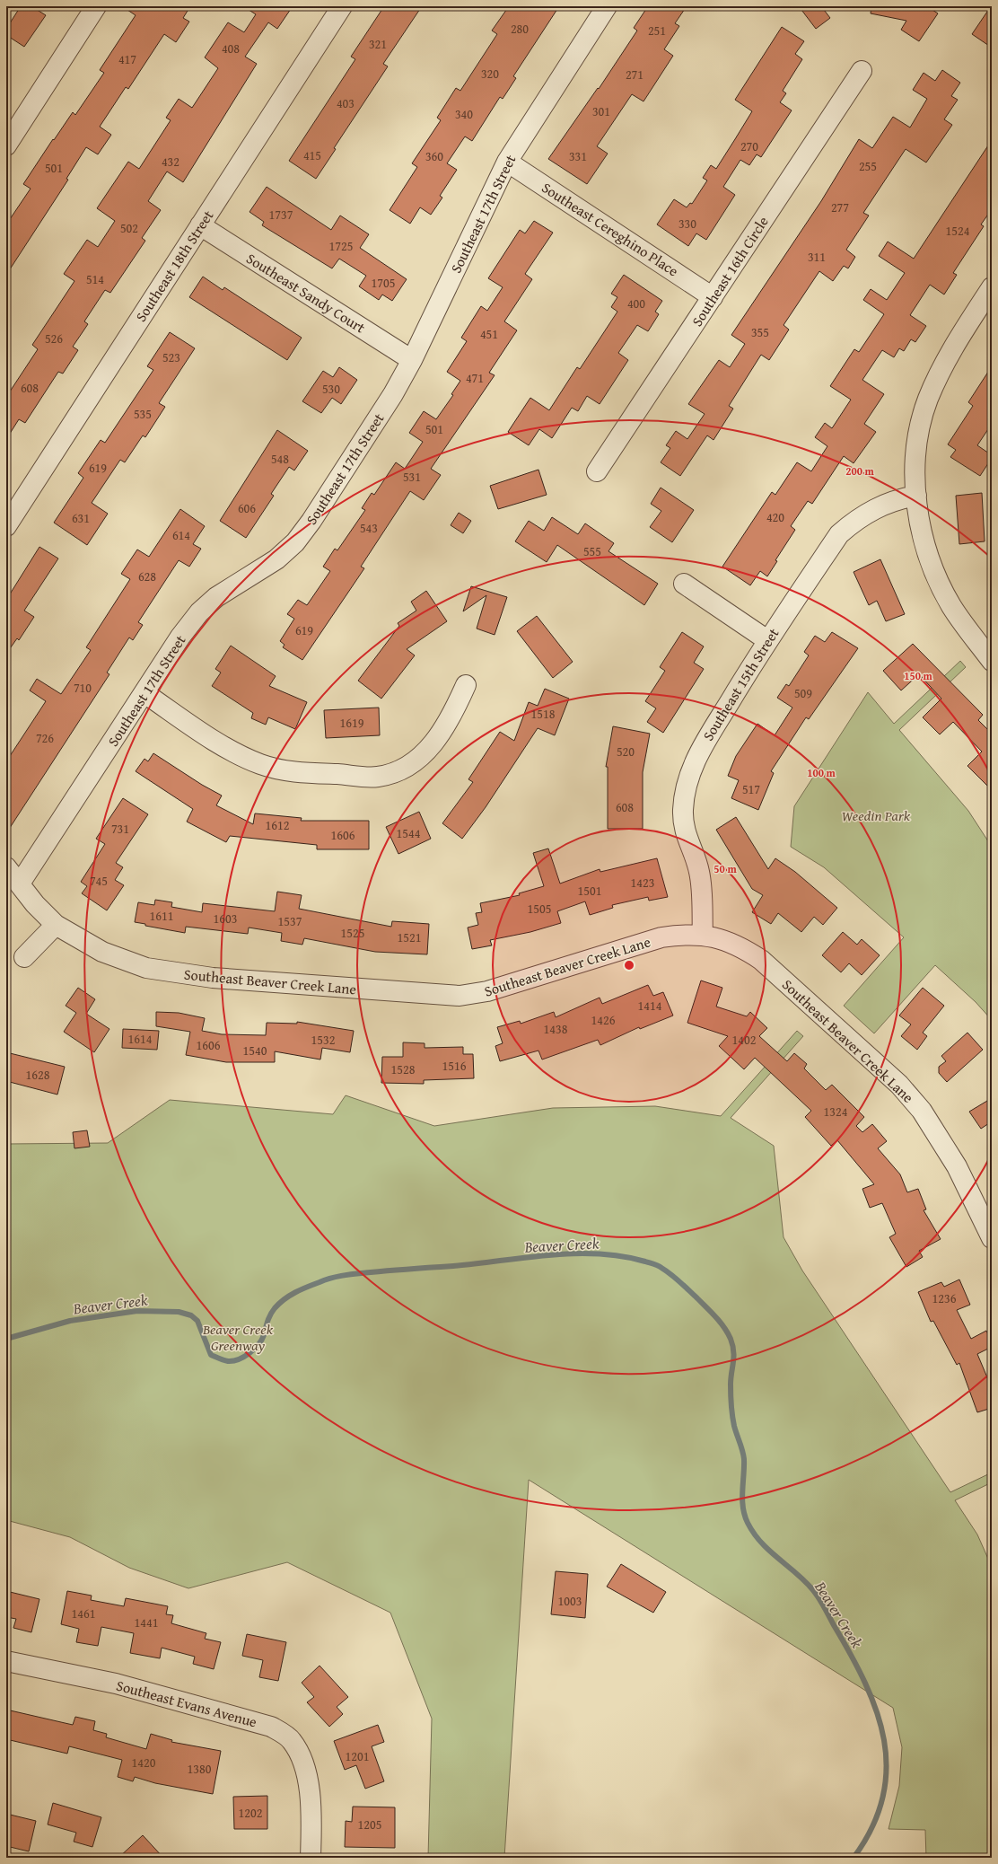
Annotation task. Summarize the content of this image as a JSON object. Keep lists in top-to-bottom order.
{
  "streets": {
    "street": [
      "Southeast 17th Street",
      "Southeast Cereghino Place",
      "Southeast 18th Street",
      "Southeast 16th Circle",
      "Southeast Sandy Court",
      "Southeast 15th Street",
      "Southeast Beaver Creek Lane",
      "Southeast Evans Avenue"
    ]
  },
  "crossings": [
    ["Southeast 17th Street", "Southeast Cereghino Place"],
    ["Southeast 17th Street", "Southeast Sandy Court"],
    ["Southeast 17th Street", "Southeast Beaver Creek Lane"],
    ["Southeast Cereghino Place", "Southeast 16th Circle"],
    ["Southeast 18th Street", "Southeast Sandy Court"],
    ["Southeast 15th Street", "Southeast Beaver Creek Lane"]
  ],
  "water": ["Beaver Creek"],
  "parks": ["Weedin Park", "Beaver Creek Greenway"],
  "house_numbers": [
    "280",
    "251",
    "321",
    "408",
    "417",
    "320",
    "271",
    "403",
    "301",
    "340",
    "270",
    "415",
    "360",
    "331",
    "432",
    "255",
    "501",
    "277",
    "1737",
    "330",
    "502",
    "1524",
    "1725",
    "311",
    "514",
    "1705",
    "400",
    "355",
    "451",
    "526",
    "523",
    "471",
    "608",
    "530",
    "535",
    "501",
    "548",
    "619",
    "531",
    "606",
    "420",
    "631",
    "543",
    "614",
    "555",
    "628",
    "619",
    "710",
    "509",
    "1518",
    "1619",
    "726",
    "520",
    "517",
    "608",
    "1612",
    "731",
    "1544",
    "1606",
    "745",
    "1423",
    "1501",
    "1505",
    "1611",
    "1603",
    "1537",
    "1525",
    "1521",
    "1414",
    "1426",
    "1438",
    "1614",
    "1532",
    "1402",
    "1606",
    "1540",
    "1516",
    "1528",
    "1628",
    "1324",
    "1236",
    "1003",
    "1461",
    "1441",
    "1201",
    "1420",
    "1380",
    "1202",
    "1205"
  ],
  "rings": [
    "200 m",
    "150 m",
    "100 m",
    "50 m"
  ]
}
